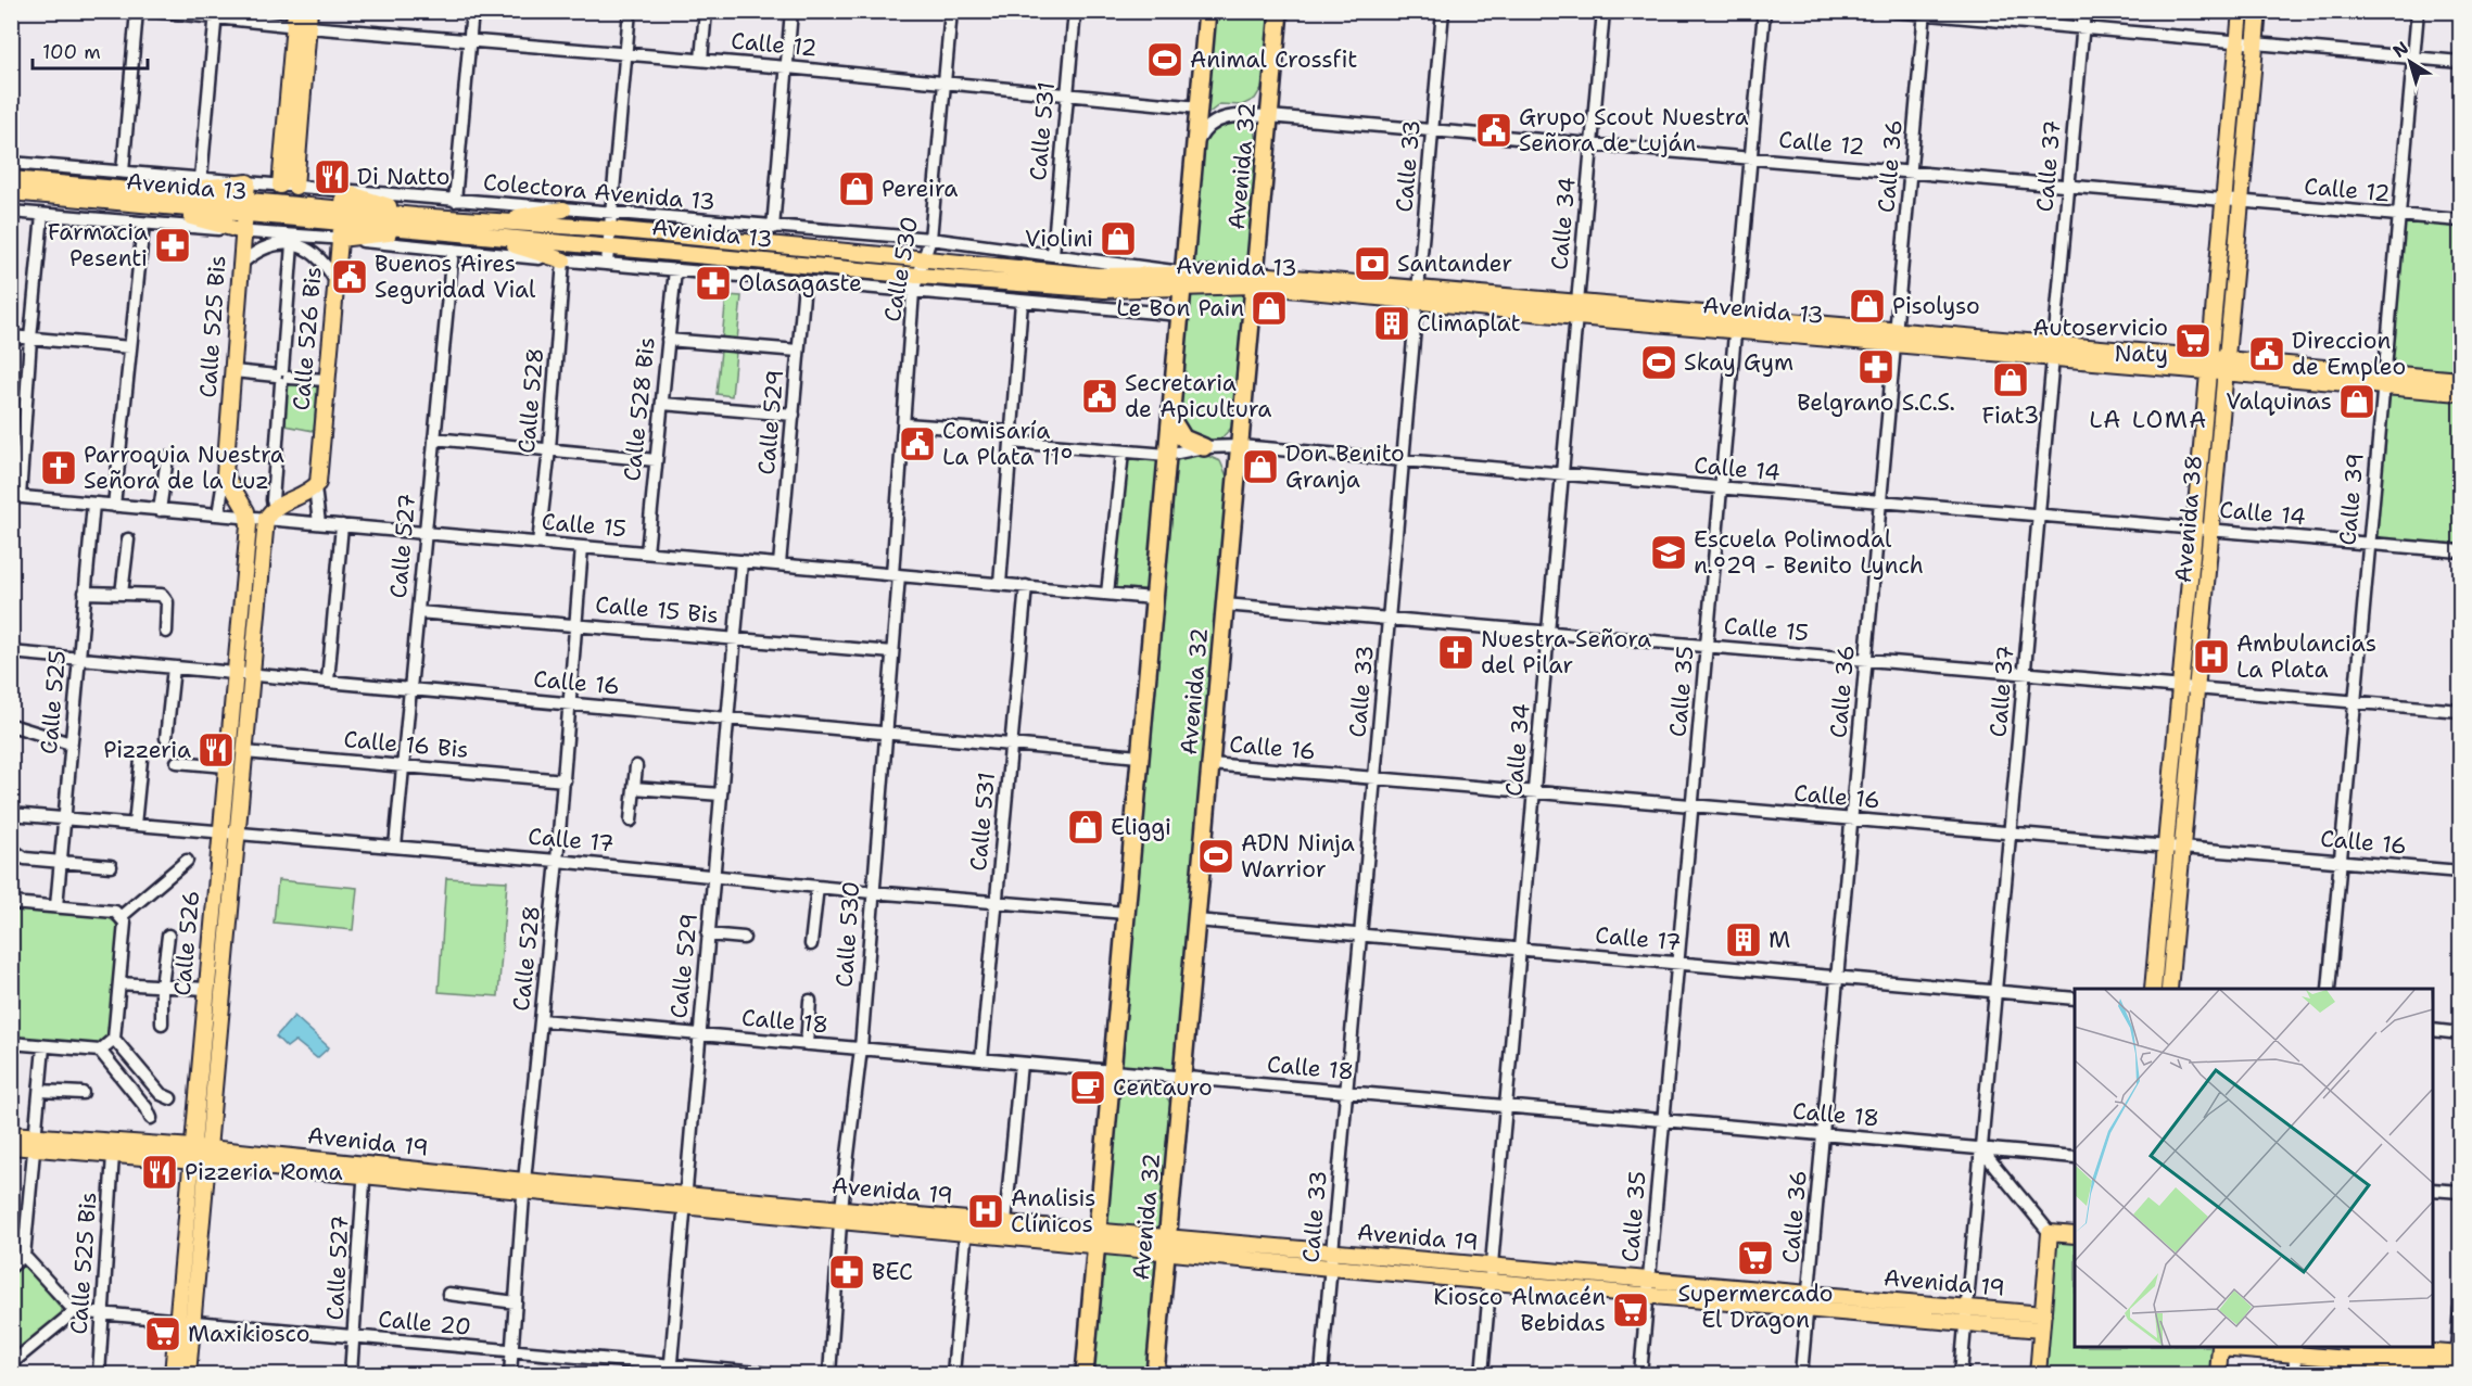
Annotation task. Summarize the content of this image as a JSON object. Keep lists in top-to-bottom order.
{
  "streets": {
    "highway": ["Avenida 32"],
    "main road": [
      "Avenida 13",
      "Calle 525 Bis",
      "Calle 526 Bis",
      "Avenida 38",
      "Calle 526",
      "Avenida 19"
    ],
    "street": [
      "Calle 12",
      "Calle 531",
      "Calle 33",
      "Calle 36",
      "Calle 37",
      "Colectora Avenida 13",
      "Calle 34",
      "Calle 530",
      "Calle 528",
      "Calle 528 Bis",
      "Calle 529",
      "Calle 14",
      "Calle 39",
      "Calle 15",
      "Calle 527",
      "Calle 15 Bis",
      "Calle 16",
      "Calle 35",
      "Calle 525",
      "Calle 16 Bis",
      "Calle 17",
      "Calle 18",
      "Calle 20"
    ]
  },
  "crossings": [
    ["Calle 12", "Calle 531"],
    ["Calle 12", "Avenida 32"],
    ["Calle 12", "Calle 33"],
    ["Calle 12", "Calle 36"],
    ["Calle 12", "Calle 37"],
    ["Calle 12", "Calle 34"],
    ["Calle 12", "Calle 530"],
    ["Calle 12", "Calle 39"],
    ["Calle 12", "Avenida 38"],
    ["Calle 12", "Calle 35"],
    ["Calle 531", "Colectora Avenida 13"],
    ["Calle 531", "Calle 15"],
    ["Calle 531", "Calle 16"],
    ["Calle 531", "Calle 17"],
    ["Calle 531", "Calle 18"],
    ["Avenida 32", "Avenida 13"],
    ["Avenida 32", "Colectora Avenida 13"],
    ["Avenida 32", "Calle 14"],
    ["Avenida 32", "Calle 15"],
    ["Avenida 32", "Calle 16"],
    ["Avenida 32", "Calle 17"],
    ["Avenida 32", "Calle 18"],
    ["Avenida 32", "Avenida 19"],
    ["Calle 33", "Avenida 13"],
    ["Calle 33", "Calle 14"],
    ["Calle 33", "Calle 15"],
    ["Calle 33", "Calle 16"],
    ["Calle 33", "Calle 17"],
    ["Calle 33", "Calle 18"],
    ["Calle 33", "Avenida 19"],
    ["Calle 36", "Avenida 13"],
    ["Calle 36", "Calle 14"],
    ["Calle 36", "Calle 15"],
    ["Calle 36", "Calle 16"],
    ["Calle 36", "Calle 17"],
    ["Calle 36", "Calle 18"],
    ["Calle 36", "Avenida 19"],
    ["Calle 37", "Avenida 13"],
    ["Calle 37", "Calle 14"],
    ["Calle 37", "Calle 15"],
    ["Calle 37", "Calle 16"],
    ["Calle 37", "Calle 17"],
    ["Calle 37", "Calle 18"],
    ["Calle 37", "Avenida 19"],
    ["Avenida 13", "Colectora Avenida 13"],
    ["Avenida 13", "Calle 34"],
    ["Avenida 13", "Calle 530"],
    ["Avenida 13", "Calle 525 Bis"],
    ["Avenida 13", "Calle 526 Bis"],
    ["Avenida 13", "Calle 39"],
    ["Avenida 13", "Avenida 38"],
    ["Avenida 13", "Calle 35"],
    ["Colectora Avenida 13", "Calle 530"],
    ["Colectora Avenida 13", "Calle 525 Bis"],
    ["Colectora Avenida 13", "Calle 526 Bis"],
    ["Calle 34", "Calle 14"],
    ["Calle 34", "Calle 15"],
    ["Calle 34", "Calle 16"],
    ["Calle 34", "Calle 17"],
    ["Calle 34", "Calle 18"],
    ["Calle 34", "Avenida 19"],
    ["Calle 530", "Calle 14"],
    ["Calle 530", "Calle 15"],
    ["Calle 530", "Calle 15 Bis"],
    ["Calle 530", "Calle 16"],
    ["Calle 530", "Calle 17"],
    ["Calle 530", "Calle 18"],
    ["Calle 530", "Avenida 19"],
    ["Calle 525 Bis", "Calle 15"],
    ["Calle 525 Bis", "Avenida 19"],
    ["Calle 525 Bis", "Calle 20"],
    ["Calle 526 Bis", "Calle 15"],
    ["Calle 528", "Calle 15"],
    ["Calle 528", "Calle 15 Bis"],
    ["Calle 528", "Calle 16"],
    ["Calle 528", "Calle 16 Bis"],
    ["Calle 528", "Calle 17"],
    ["Calle 528", "Calle 18"],
    ["Calle 528", "Avenida 19"],
    ["Calle 528", "Calle 20"],
    ["Calle 528 Bis", "Calle 15"],
    ["Calle 529", "Calle 15"],
    ["Calle 529", "Calle 15 Bis"],
    ["Calle 529", "Calle 16"],
    ["Calle 529", "Calle 17"],
    ["Calle 529", "Calle 18"],
    ["Calle 529", "Avenida 19"],
    ["Calle 529", "Calle 20"],
    ["Calle 14", "Calle 39"],
    ["Calle 14", "Avenida 38"],
    ["Calle 14", "Calle 35"],
    ["Calle 39", "Calle 15"],
    ["Calle 39", "Calle 16"],
    ["Avenida 38", "Calle 15"],
    ["Avenida 38", "Calle 16"],
    ["Calle 15", "Calle 527"],
    ["Calle 15", "Calle 35"],
    ["Calle 15", "Calle 525"],
    ["Calle 15", "Calle 526"],
    ["Calle 527", "Calle 15 Bis"],
    ["Calle 527", "Calle 16"],
    ["Calle 527", "Calle 16 Bis"],
    ["Calle 527", "Calle 17"],
    ["Calle 527", "Avenida 19"],
    ["Calle 527", "Calle 20"],
    ["Calle 16", "Calle 35"],
    ["Calle 16", "Calle 525"],
    ["Calle 16", "Calle 526"],
    ["Calle 35", "Calle 17"],
    ["Calle 35", "Calle 18"],
    ["Calle 35", "Avenida 19"],
    ["Calle 525", "Calle 17"],
    ["Calle 16 Bis", "Calle 526"],
    ["Calle 17", "Calle 526"],
    ["Calle 526", "Avenida 19"],
    ["Calle 526", "Calle 20"]
  ],
  "districts": ["LA LOMA"],
  "places": {
    "sports": ["Animal Crossfit", "Skay Gym", "ADN Ninja Warrior"],
    "public building": [
      "Grupo Scout Nuestra Señora de Luján",
      "Buenos Aires Seguridad Vial",
      "Direccion de Empleo",
      "Secretaria de Apicultura",
      "Comisaría La Plata 11°"
    ],
    "restaurant": ["Di Natto", "Pizzeria", "Pizzeria Roma"],
    "shop": [
      "Pereira",
      "Violini",
      "Pisolyso",
      "Le Bon Pain",
      "Fiat3",
      "Valquinas",
      "Don Benito Granja",
      "Eliggi"
    ],
    "pharmacy": [
      "Farmacia Pesenti",
      "Olasagaste",
      "Belgrano S.C.S.",
      "BEC"
    ],
    "bank": ["Santander"],
    "building": ["Climaplat", "M"],
    "supermarket": [
      "Autoservicio Naty",
      "Supermercado El Dragon",
      "Kiosco Almacén Bebidas",
      "Maxikiosco"
    ],
    "church": ["Parroquia Nuestra Señora de la Luz", "Nuestra Señora del Pilar"],
    "school or university": ["Escuela Polimodal n.°29 - Benito Lynch"],
    "hospital": ["Ambulancias La Plata", "Analisis Clínicos"],
    "cafe": ["Centauro"]
  },
  "scale_bar": "100 m",
  "north": "top left"
}
